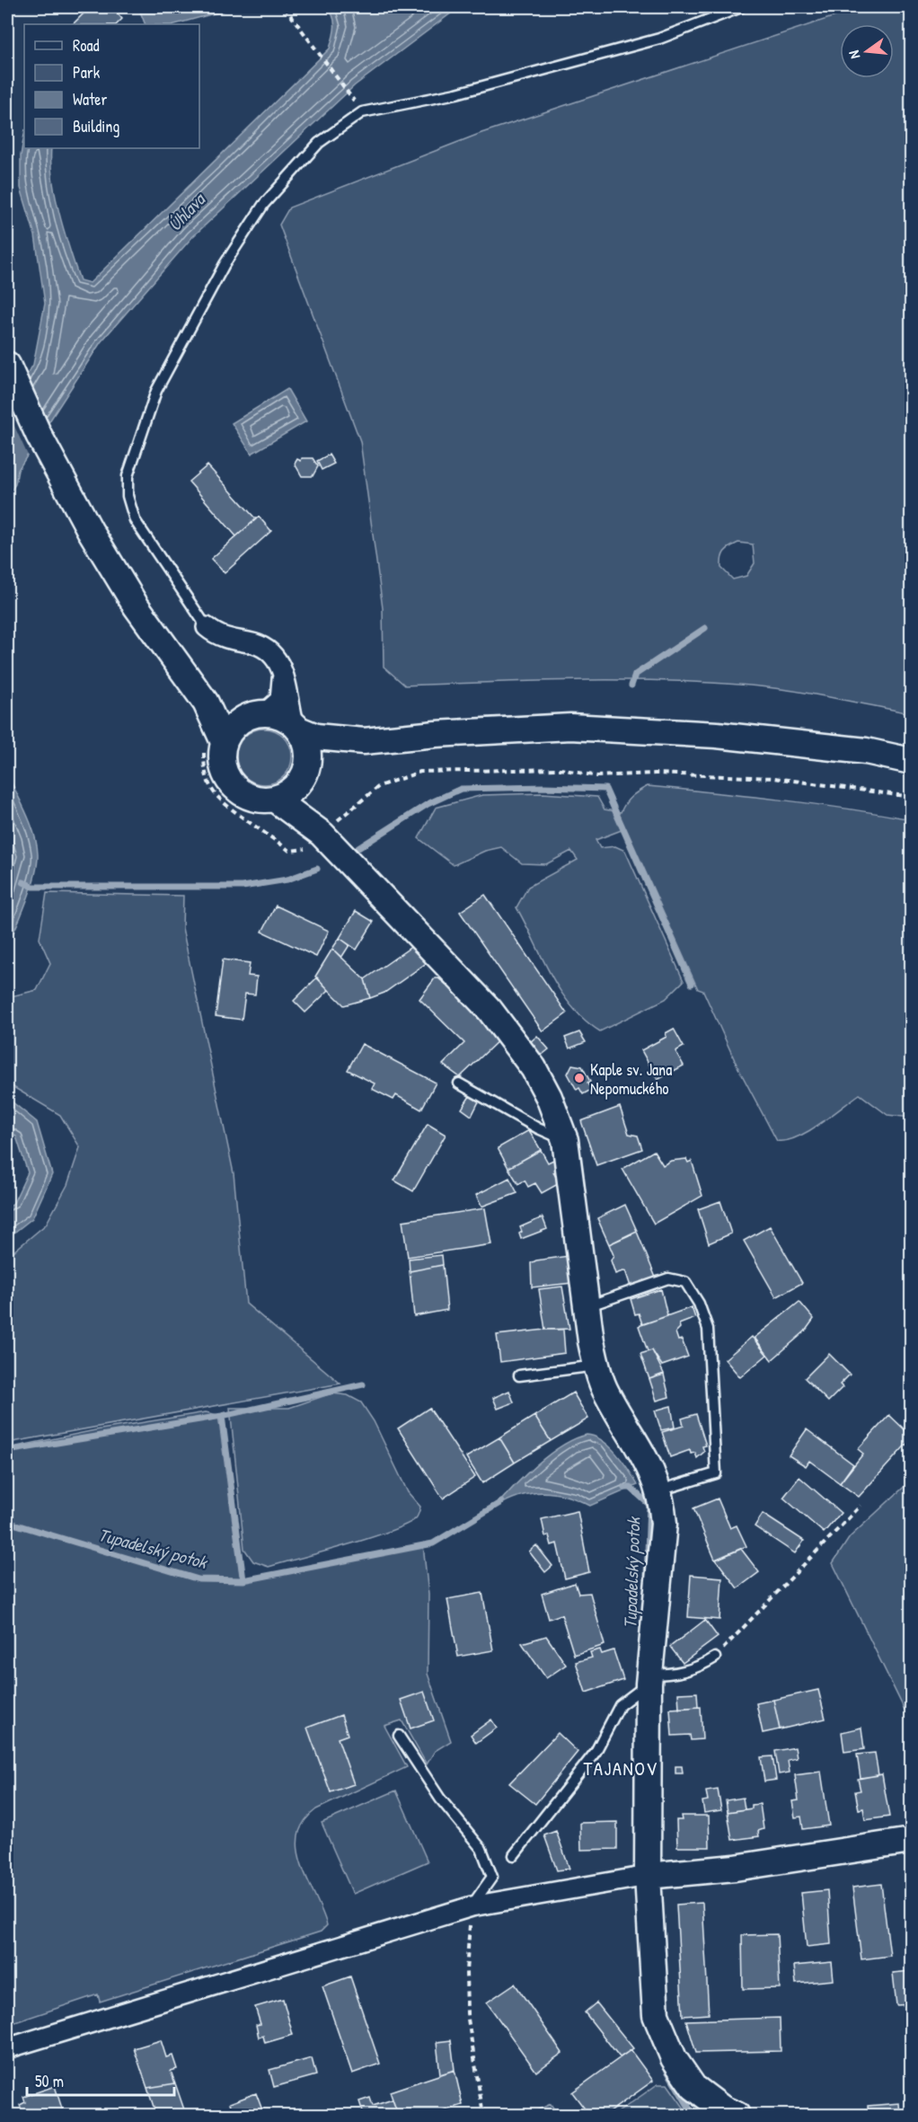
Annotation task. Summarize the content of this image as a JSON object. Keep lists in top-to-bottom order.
{
  "districts": ["TAJANOV"],
  "water": ["Úhlava", "Tupadelský potok"],
  "places": ["Kaple sv. Jana Nepomuckého"],
  "legend": [
    "Road",
    "Park",
    "Water",
    "Building"
  ],
  "scale_bar": "50 m",
  "north": "left"
}
